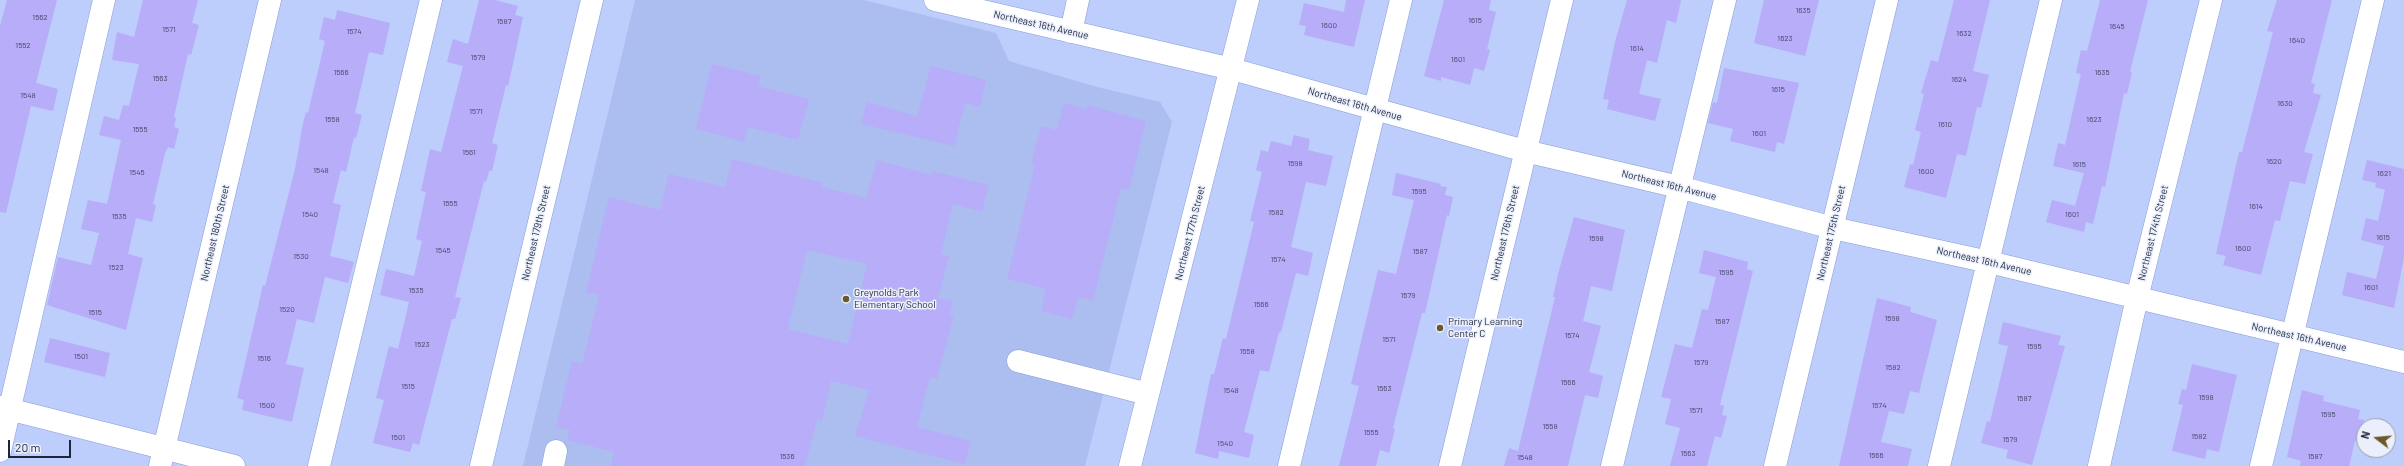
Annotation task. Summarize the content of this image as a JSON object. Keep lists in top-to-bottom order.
{
  "streets": {
    "street": [
      "Northeast 16th Avenue",
      "Northeast 180th Street",
      "Northeast 179th Street",
      "Northeast 177th Street",
      "Northeast 176th Street",
      "Northeast 175th Street",
      "Northeast 174th Street"
    ]
  },
  "crossings": [
    ["Northeast 16th Avenue", "Northeast 177th Street"],
    ["Northeast 16th Avenue", "Northeast 176th Street"],
    ["Northeast 16th Avenue", "Northeast 175th Street"],
    ["Northeast 16th Avenue", "Northeast 174th Street"]
  ],
  "places": ["Greynolds Park Elementary School", "Primary Learning Center C"],
  "house_numbers": [
    "1635",
    "1562",
    "1615",
    "1587",
    "1600",
    "1645",
    "1571",
    "1574",
    "1632",
    "1623",
    "1640",
    "1552",
    "1614",
    "1579",
    "1601",
    "1566",
    "1635",
    "1563",
    "1624",
    "1615",
    "1548",
    "1630",
    "1571",
    "1558",
    "1623",
    "1610",
    "1555",
    "1601",
    "1561",
    "1620",
    "1598",
    "1615",
    "1548",
    "1600",
    "1545",
    "1621",
    "1595",
    "1555",
    "1614",
    "1582",
    "1540",
    "1601",
    "1535",
    "1615",
    "1598",
    "1600",
    "1545",
    "1587",
    "1530",
    "1574",
    "1523",
    "1595",
    "1601",
    "1535",
    "1579",
    "1566",
    "1520",
    "1515",
    "1598",
    "1587",
    "1574",
    "1571",
    "1523",
    "1595",
    "1558",
    "1501",
    "1516",
    "1579",
    "1582",
    "1566",
    "1515",
    "1563",
    "1548",
    "1598",
    "1587",
    "1500",
    "1574",
    "1571",
    "1595",
    "1558",
    "1555",
    "1582",
    "1501",
    "1579",
    "1540",
    "1563",
    "1566",
    "1536",
    "1587",
    "1548"
  ],
  "scale_bar": "20 m",
  "north": "left"
}
